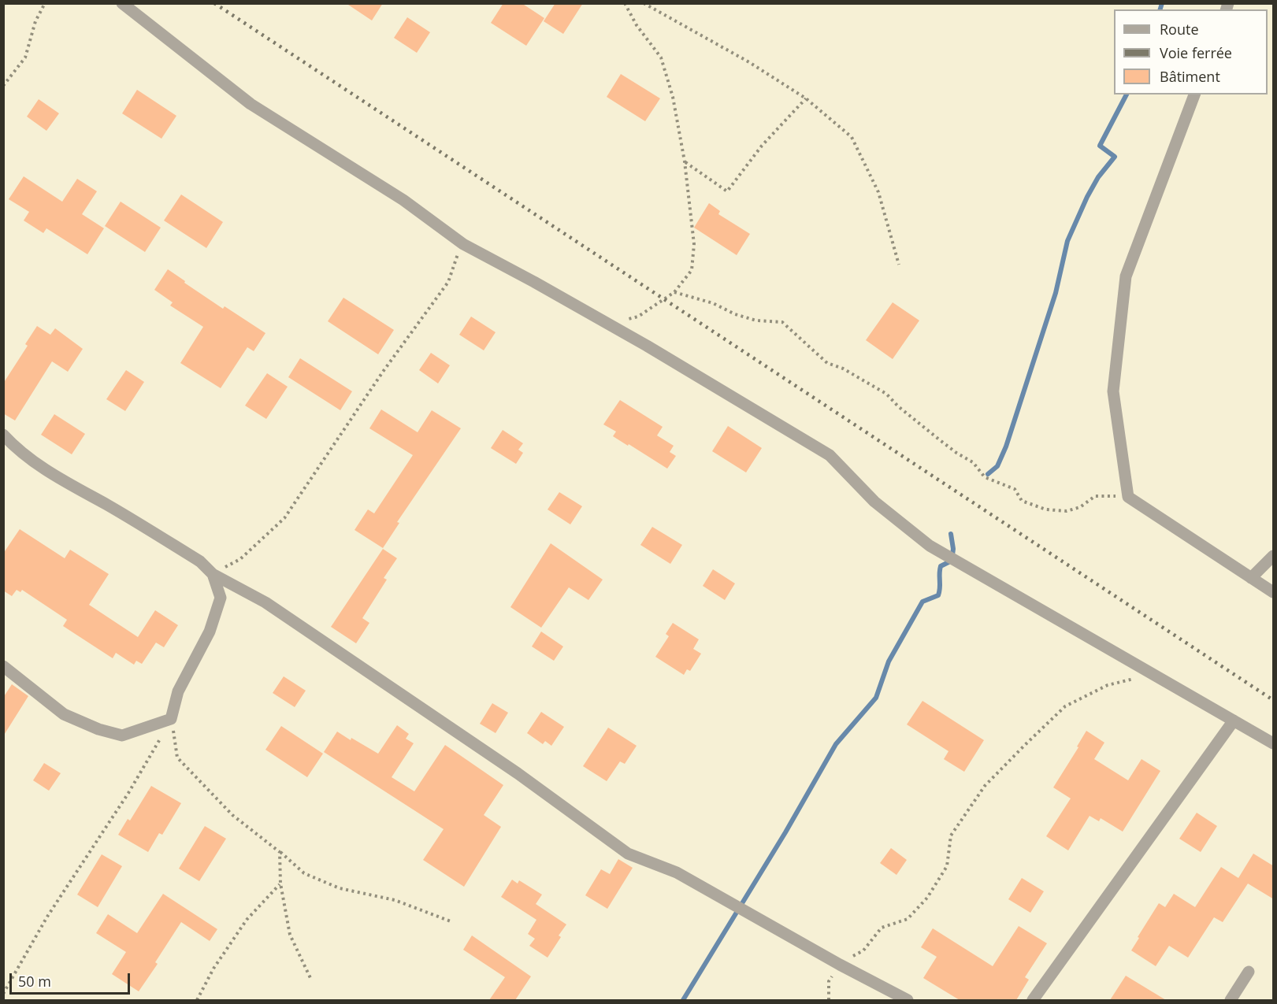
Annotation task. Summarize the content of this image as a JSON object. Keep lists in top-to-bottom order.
{
  "legend": ["Route", "Voie ferrée", "Bâtiment"],
  "scale_bar": "50 m"
}
